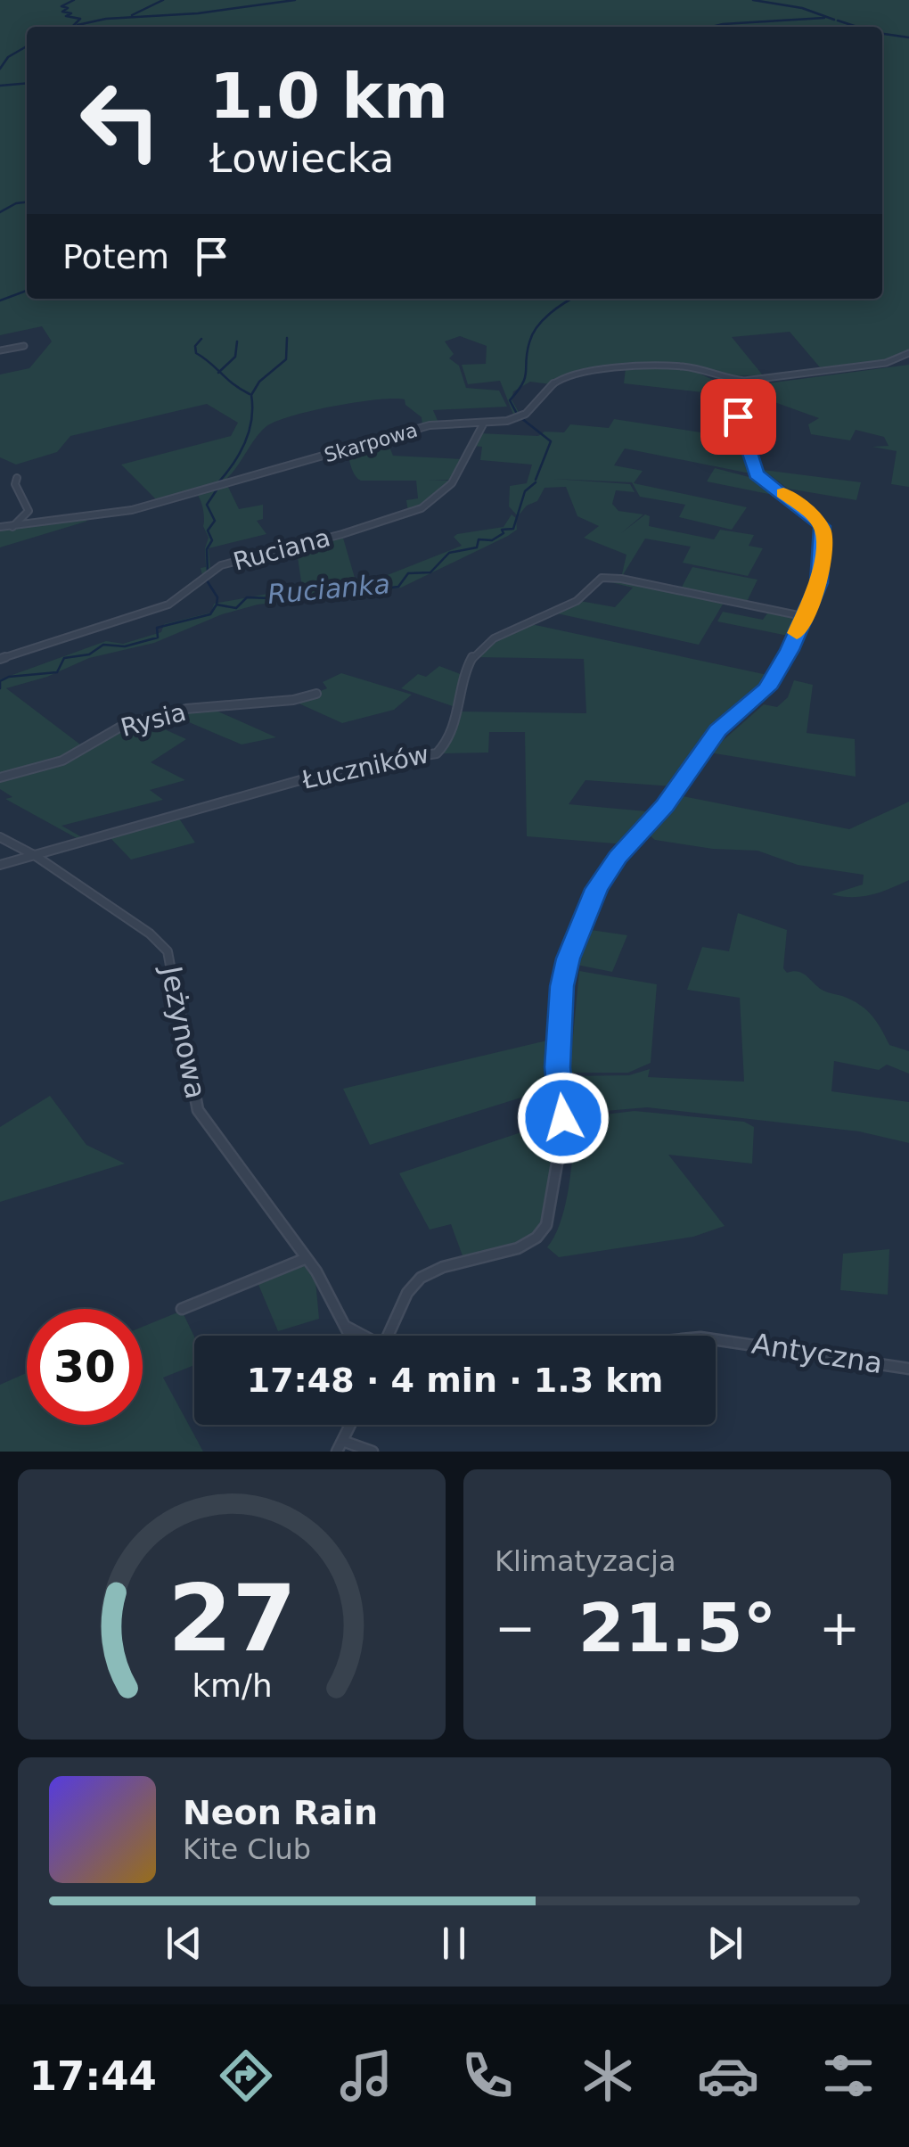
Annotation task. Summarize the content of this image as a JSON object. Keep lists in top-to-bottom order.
{
  "streets": {
    "street": [
      "Skarpowa",
      "Ruciana",
      "Rysia",
      "Łuczników",
      "Jeżynowa",
      "Antyczna"
    ]
  },
  "crossings": [
    ["Skarpowa", "Ruciana"],
    ["Łuczników", "Jeżynowa"]
  ],
  "water": ["Rucianka"],
  "page": {
    "turn": ["1.0 km", "Łowiecka"],
    "then": "Potem",
    "limit": "30",
    "trip": "17:48 · 4 min · 1.3 km",
    "tile": "Klimatyzacja",
    "heat": ["−", "21.5°", "+"],
    "song": ["Neon Rain", "Kite Club"],
    "tabs": "17:44",
    "gauge": ["27", "km/h"]
  }
}
